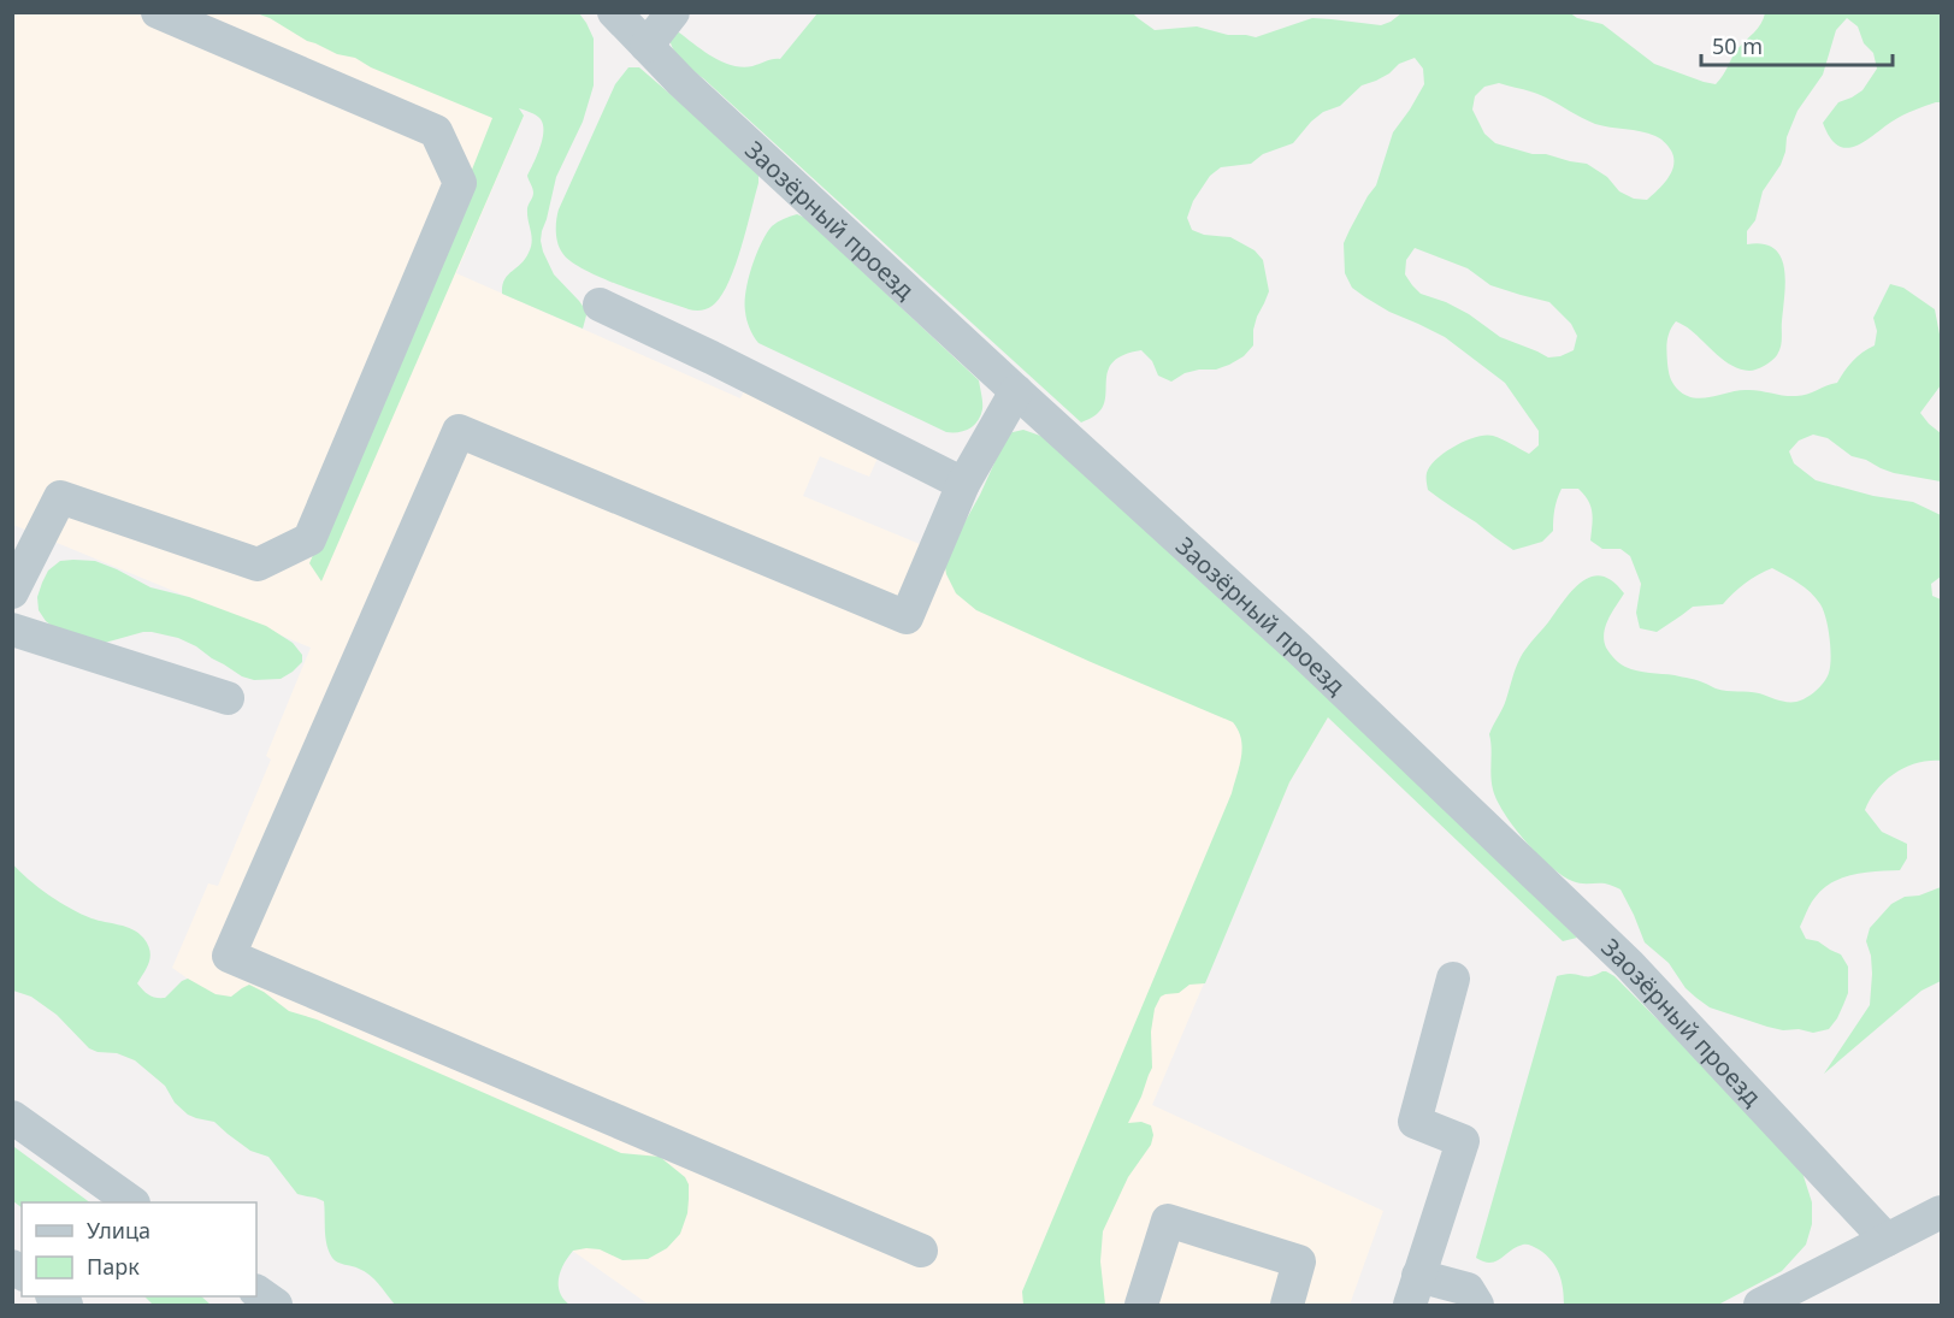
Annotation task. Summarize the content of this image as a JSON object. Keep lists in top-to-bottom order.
{
  "streets": {
    "street": ["Заозёрный проезд"]
  },
  "legend": ["Улица", "Парк"],
  "scale_bar": "50 m"
}
